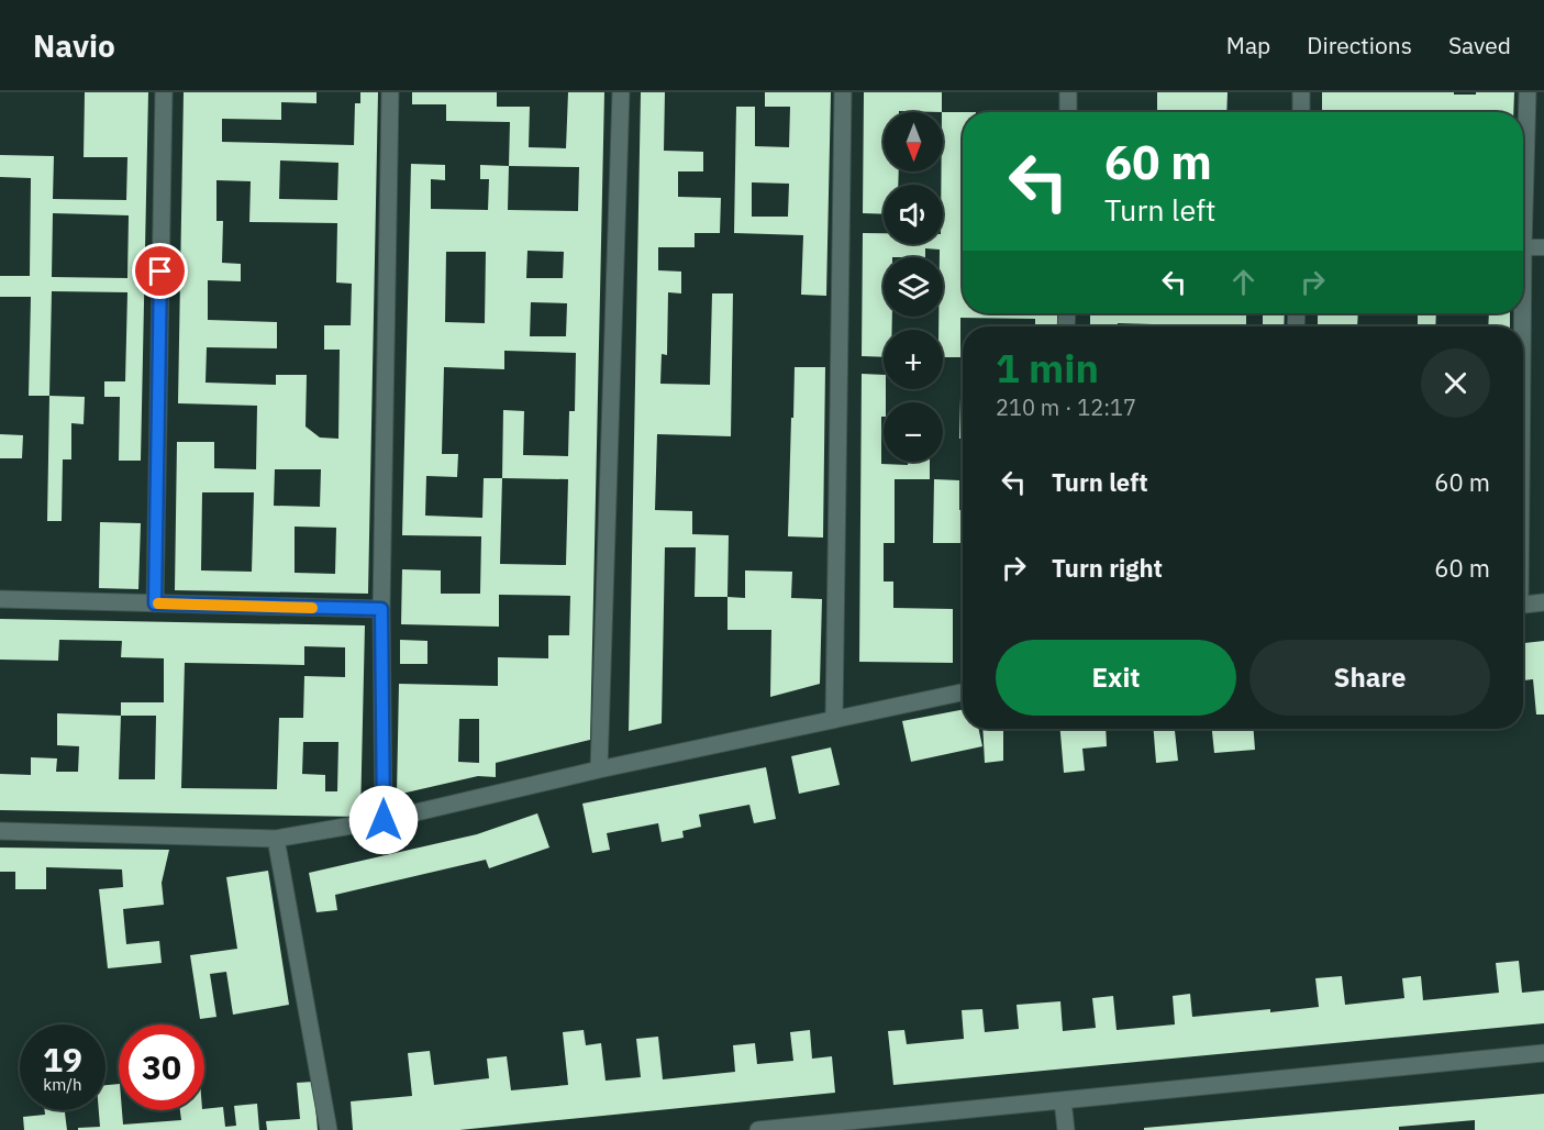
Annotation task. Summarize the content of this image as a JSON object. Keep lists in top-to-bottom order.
{
  "north": "bottom",
  "page": {
    "header": "Navio",
    "nav": ["Map", "Directions", "Saved"],
    "map_buttons": ["+", "−"],
    "turn": ["60 m", "Turn left"],
    "heading": ["1 min", "210 m · 12:17"],
    "list": [
      {
        "name": "Turn left",
        "value": "60 m"
      },
      {
        "name": "Turn right",
        "value": "60 m"
      }
    ],
    "buttons": ["Exit", "Share"],
    "speed": "19 km/h",
    "limit": "30"
  }
}
